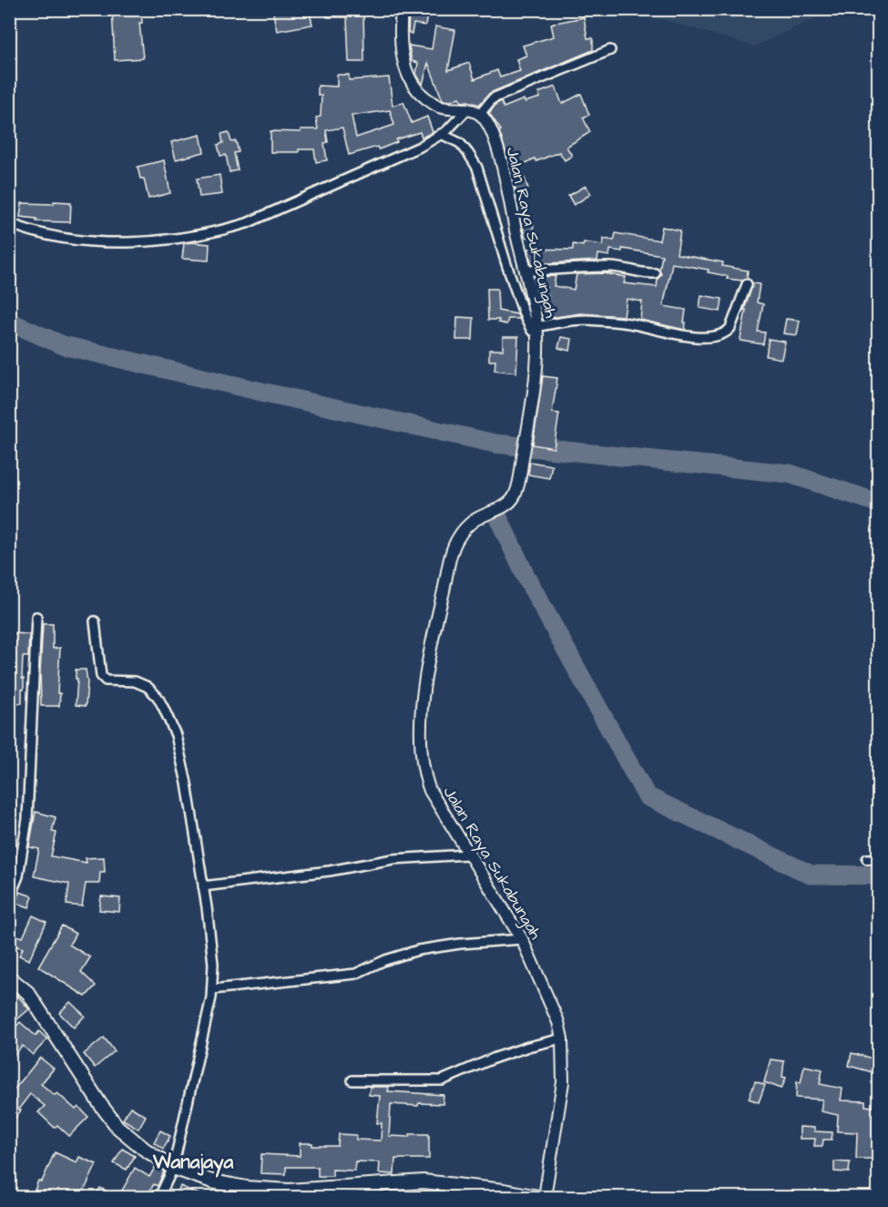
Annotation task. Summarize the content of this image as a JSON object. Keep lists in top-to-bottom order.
{
  "streets": {
    "street": ["Jalan Raya Sukabungah"]
  },
  "districts": ["Wanajaya"]
}
